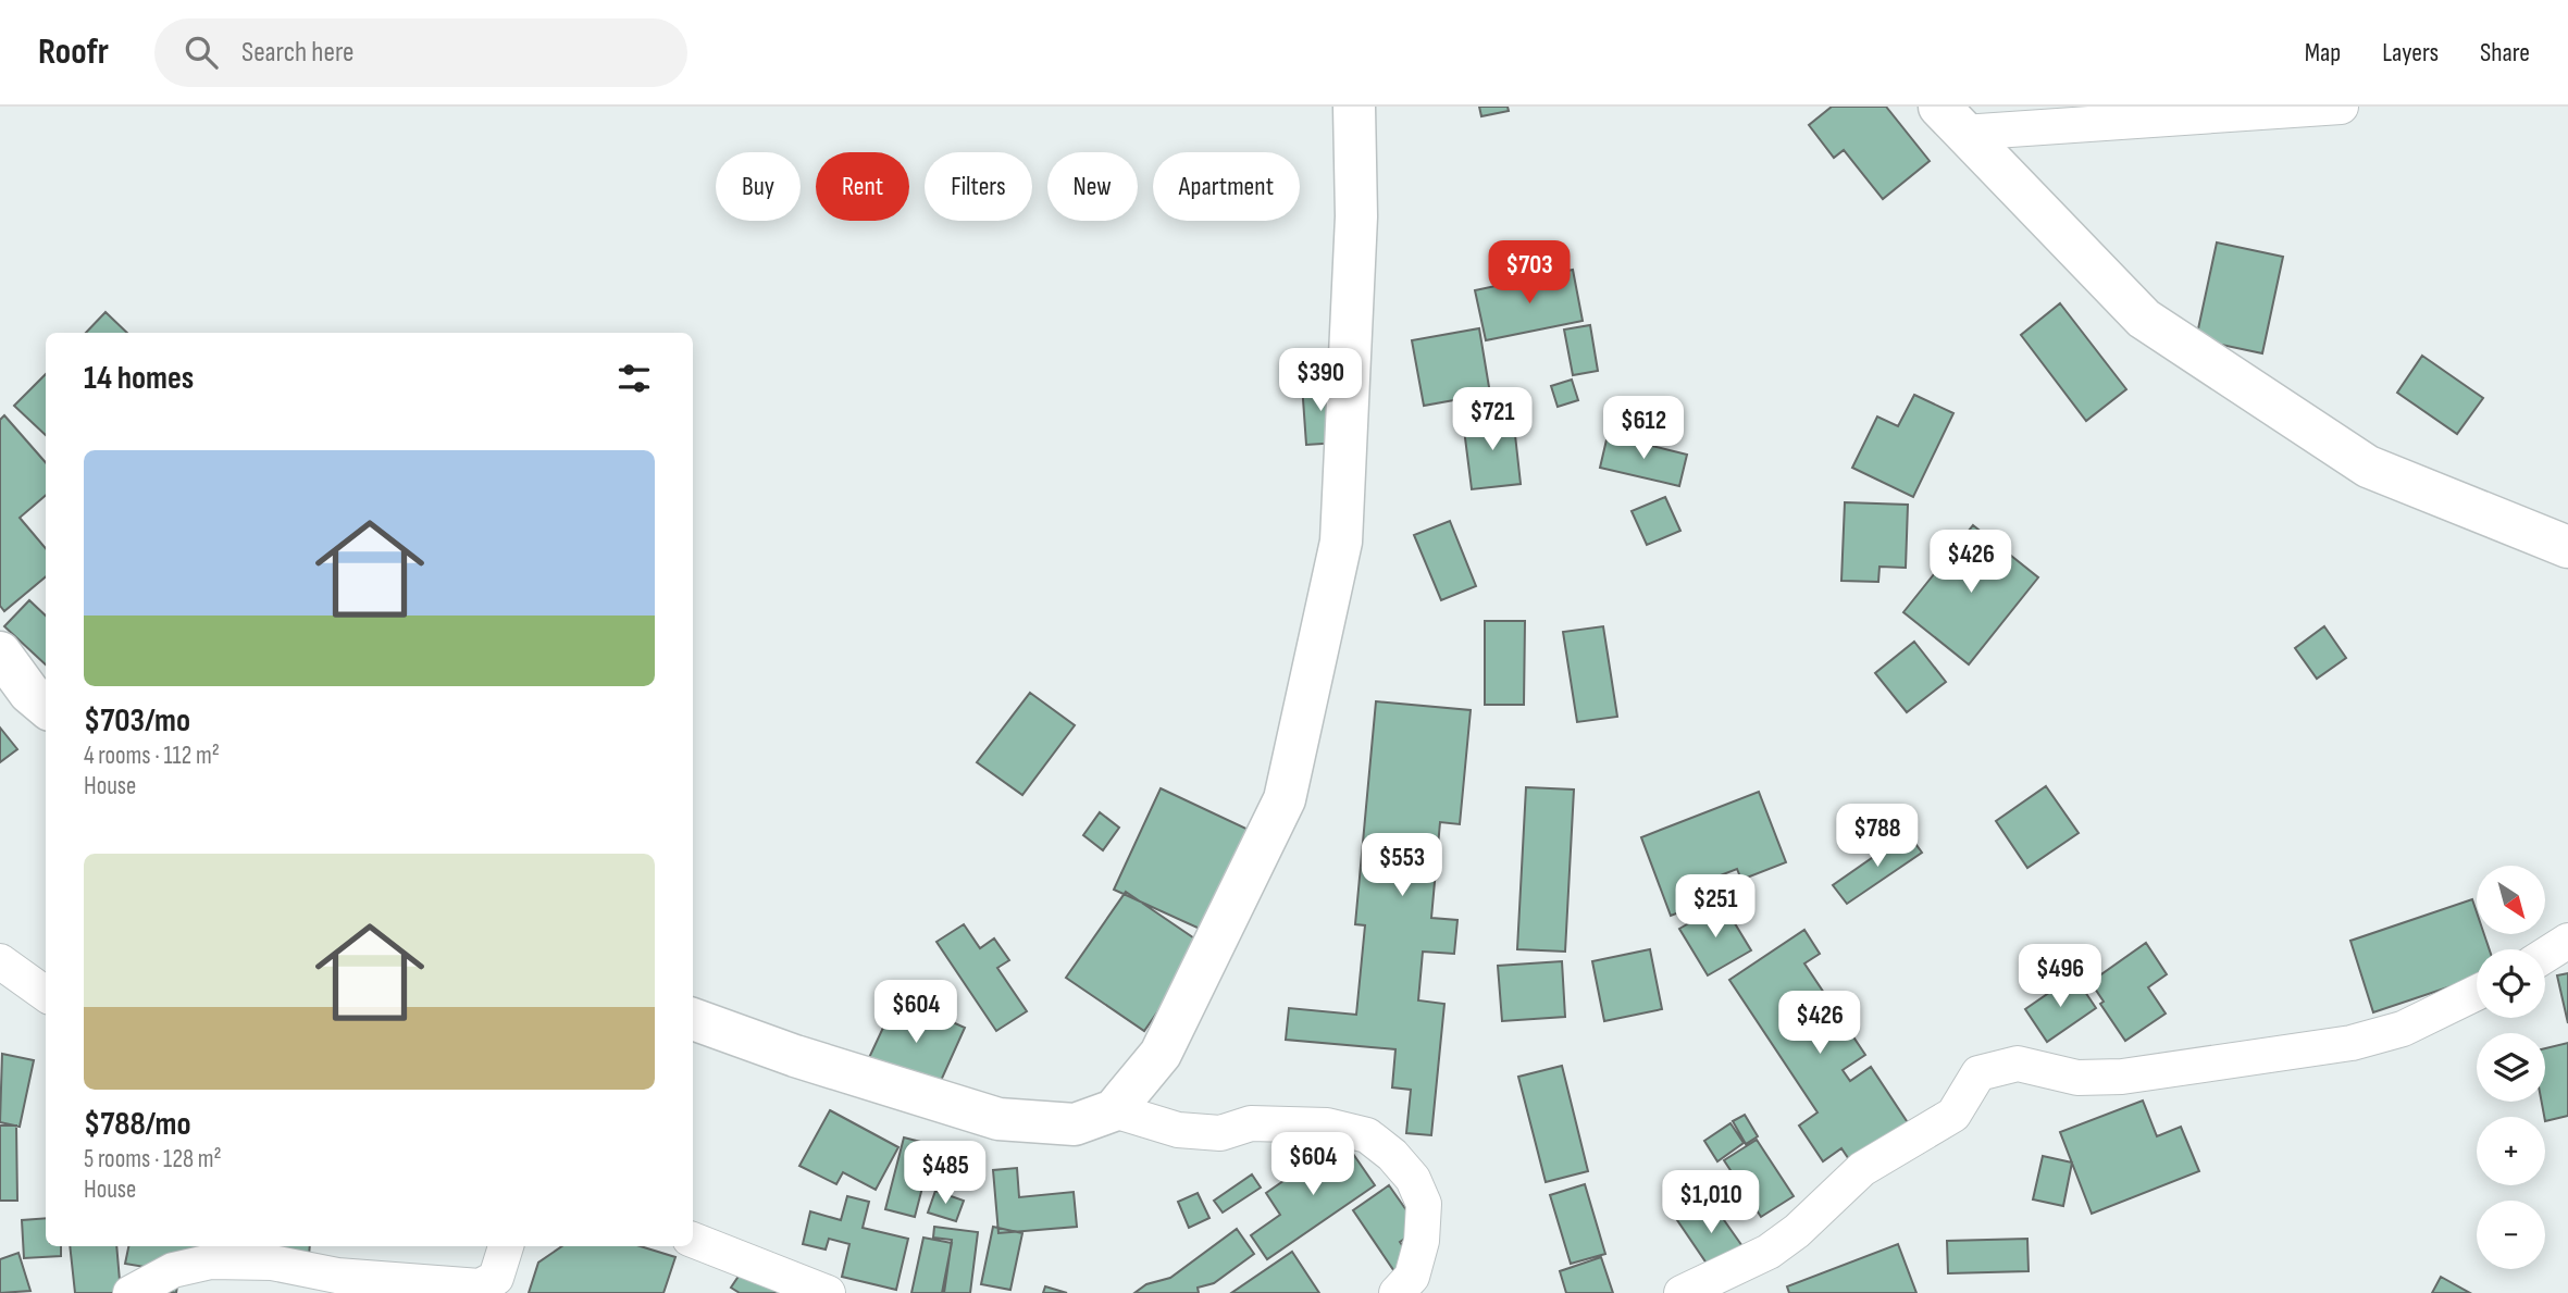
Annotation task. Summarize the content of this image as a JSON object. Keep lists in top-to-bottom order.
{
  "north": "bottom right",
  "page": {
    "header": "Roofr",
    "search": "Search here",
    "nav": ["Map", "Layers", "Share"],
    "chip": [
      "Buy",
      "Rent",
      "Filters",
      "New",
      "Apartment"
    ],
    "price": [
      "$703",
      "$390",
      "$721",
      "$612",
      "$426",
      "$788",
      "$553",
      "$251",
      "$496",
      "$604",
      "$426",
      "$604",
      "$485",
      "$1,010"
    ],
    "heading": "14 homes",
    "list": [
      {
        "name": "$703/mo",
        "note": "4 rooms · 112 m² · House"
      },
      {
        "name": "$788/mo",
        "note": "5 rooms · 128 m² · House"
      }
    ],
    "map_buttons": ["+", "−"]
  }
}
